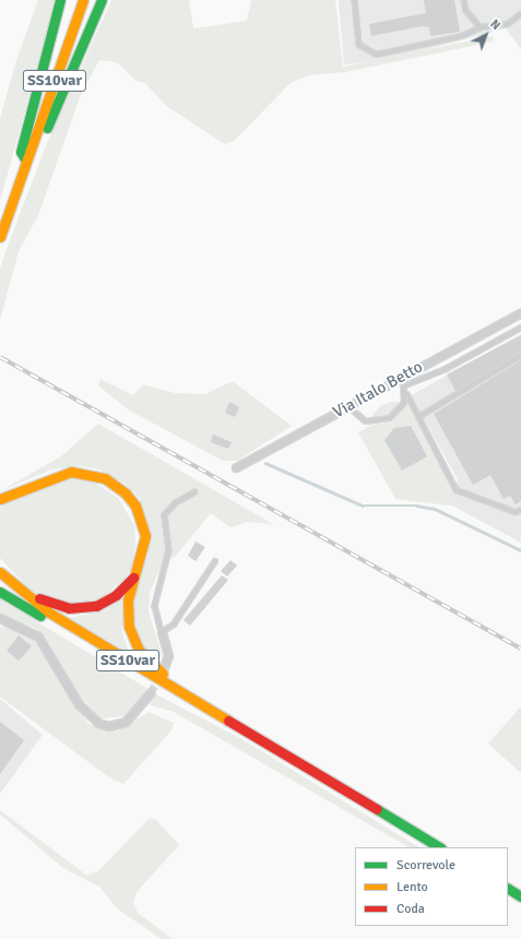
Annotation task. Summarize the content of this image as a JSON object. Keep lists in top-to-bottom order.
{
  "streets": {
    "highway": ["SS10var"],
    "street": ["Via Italo Betto"]
  },
  "legend": ["Scorrevole", "Lento", "Coda"],
  "north": "top right"
}
